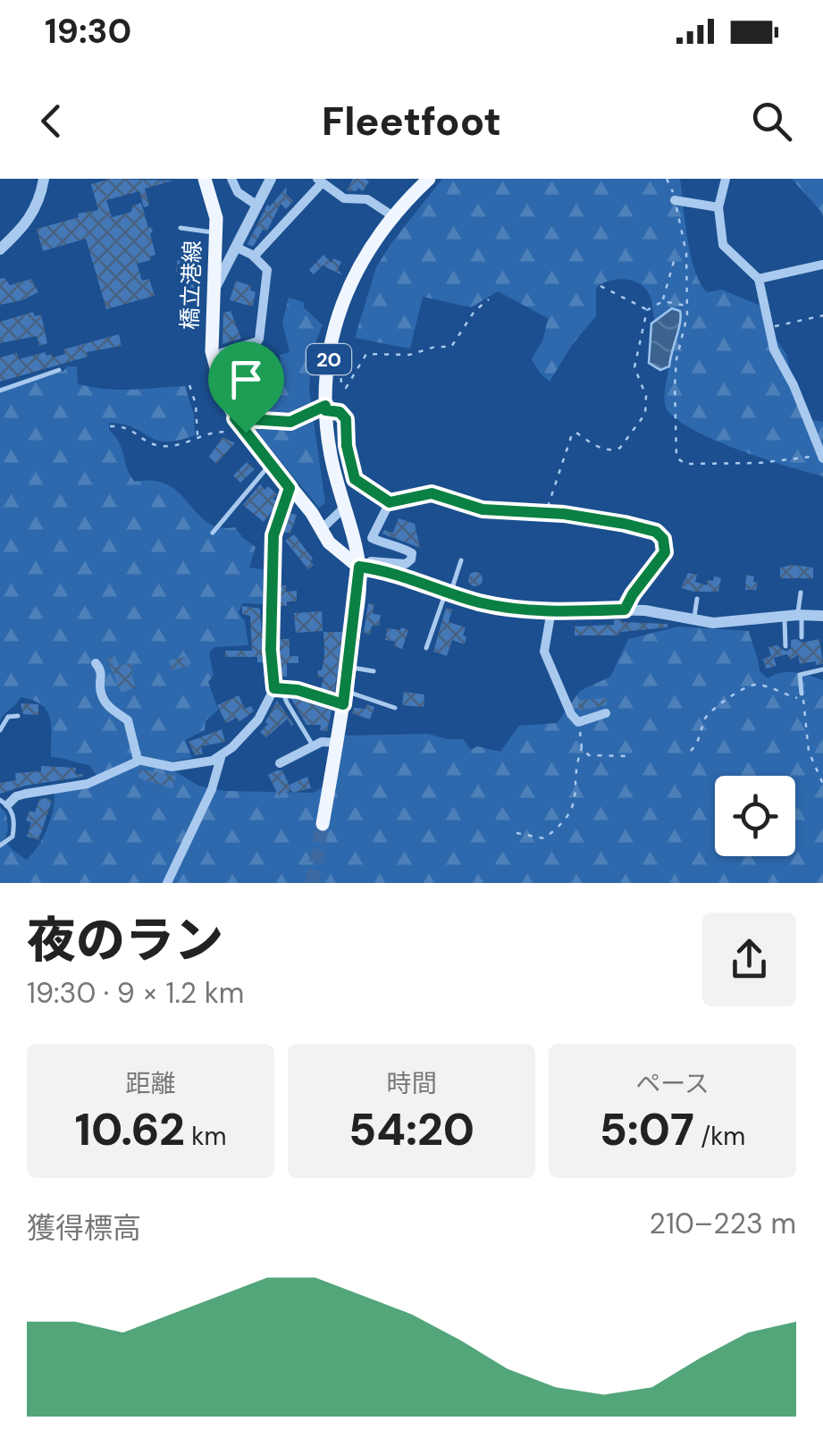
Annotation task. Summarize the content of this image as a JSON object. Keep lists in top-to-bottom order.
{
  "streets": {
    "main road": ["橋立港線", "20"]
  },
  "crossings": [
    ["橋立港線", "20"]
  ],
  "page": {
    "status": "19:30",
    "header": "Fleetfoot",
    "heading": ["夜のラン", "19:30 · 9 × 1.2 km"],
    "stats": [
      ["距離", "10.62 km"],
      ["時間", "54:20"],
      ["ペース", "5:07 /km"]
    ],
    "chart": ["獲得標高", "210–223 m"]
  }
}
